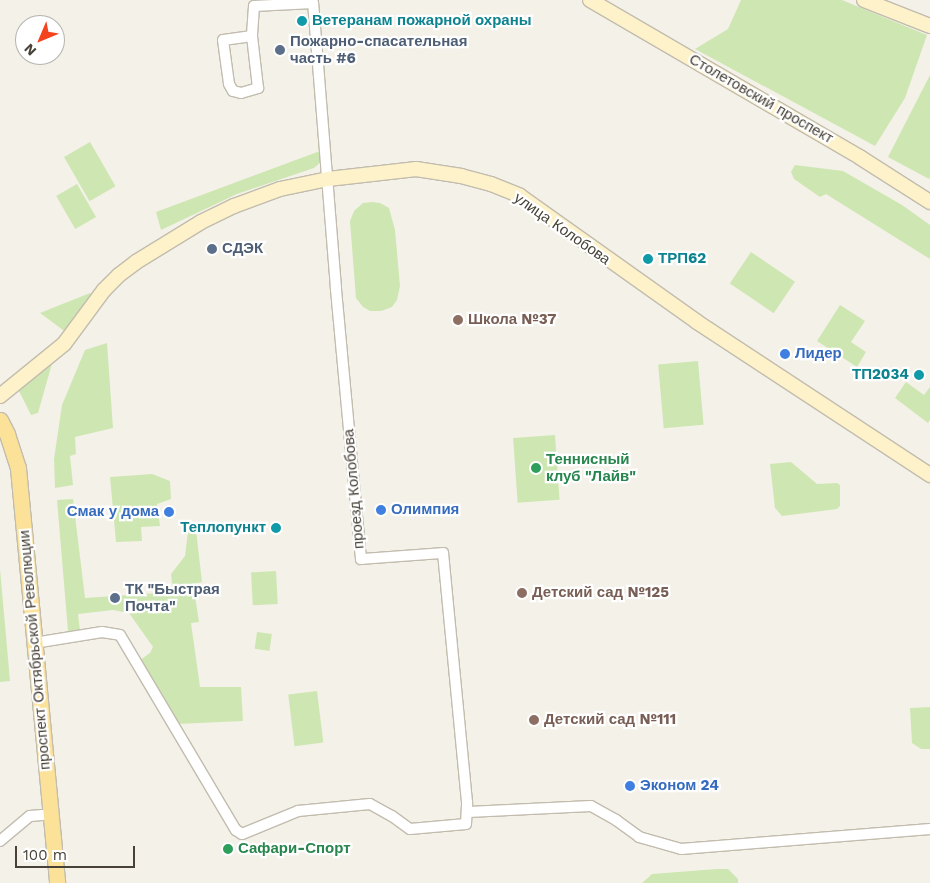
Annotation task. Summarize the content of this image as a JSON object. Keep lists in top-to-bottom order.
{
  "streets": {
    "main road": ["проспект Октябрьской Революции"],
    "street": ["Столетовский проспект", "улица Колобова", "проезд Колобова"]
  },
  "crossings": [
    ["улица Колобова", "проезд Колобова"],
    ["проезд Колобова", "проспект Октябрьской Революции"]
  ],
  "places": [
    "Ветеранам пожарной охраны",
    "Пожарно-спасательная часть #6",
    "СДЭК",
    "ТРП62",
    "Школа №37",
    "Лидер",
    "ТП2034",
    "Теннисный клуб \"Лайв\"",
    "Олимпия",
    "Смак у дома",
    "Теплопункт",
    "Детский сад №125",
    "ТК \"Быстрая Почта\"",
    "Детский сад №111",
    "Эконом 24",
    "Сафари-Спорт"
  ],
  "scale_bar": "100 m",
  "north": "bottom left"
}
